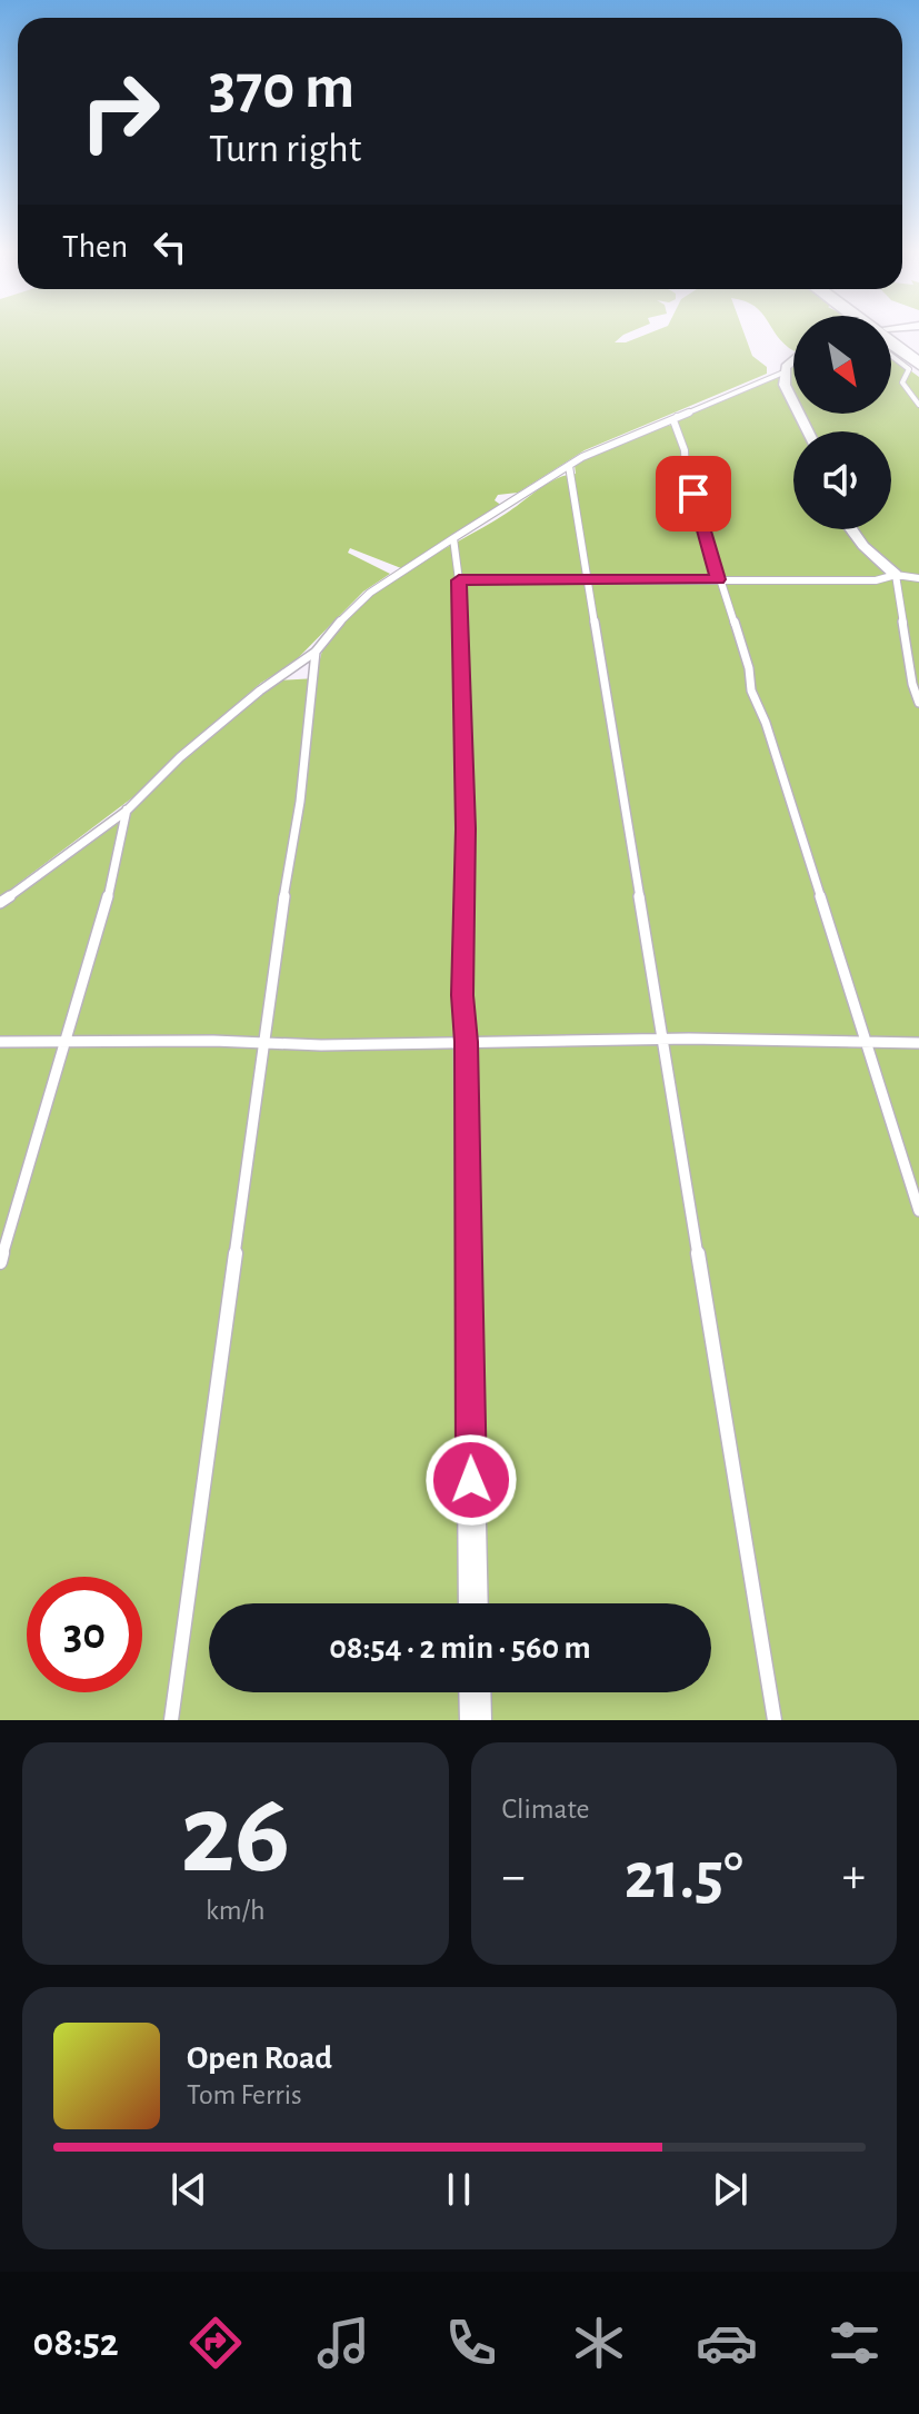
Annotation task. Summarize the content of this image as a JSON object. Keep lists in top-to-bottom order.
{
  "north": "bottom right",
  "page": {
    "turn": ["370 m", "Turn right"],
    "then": "Then",
    "limit": "30",
    "trip": "08:54 · 2 min · 560 m",
    "tile": [
      ["26", "km/h"],
      "Climate"
    ],
    "heat": ["−", "21.5°", "+"],
    "song": ["Open Road", "Tom Ferris"],
    "tabs": "08:52"
  }
}
